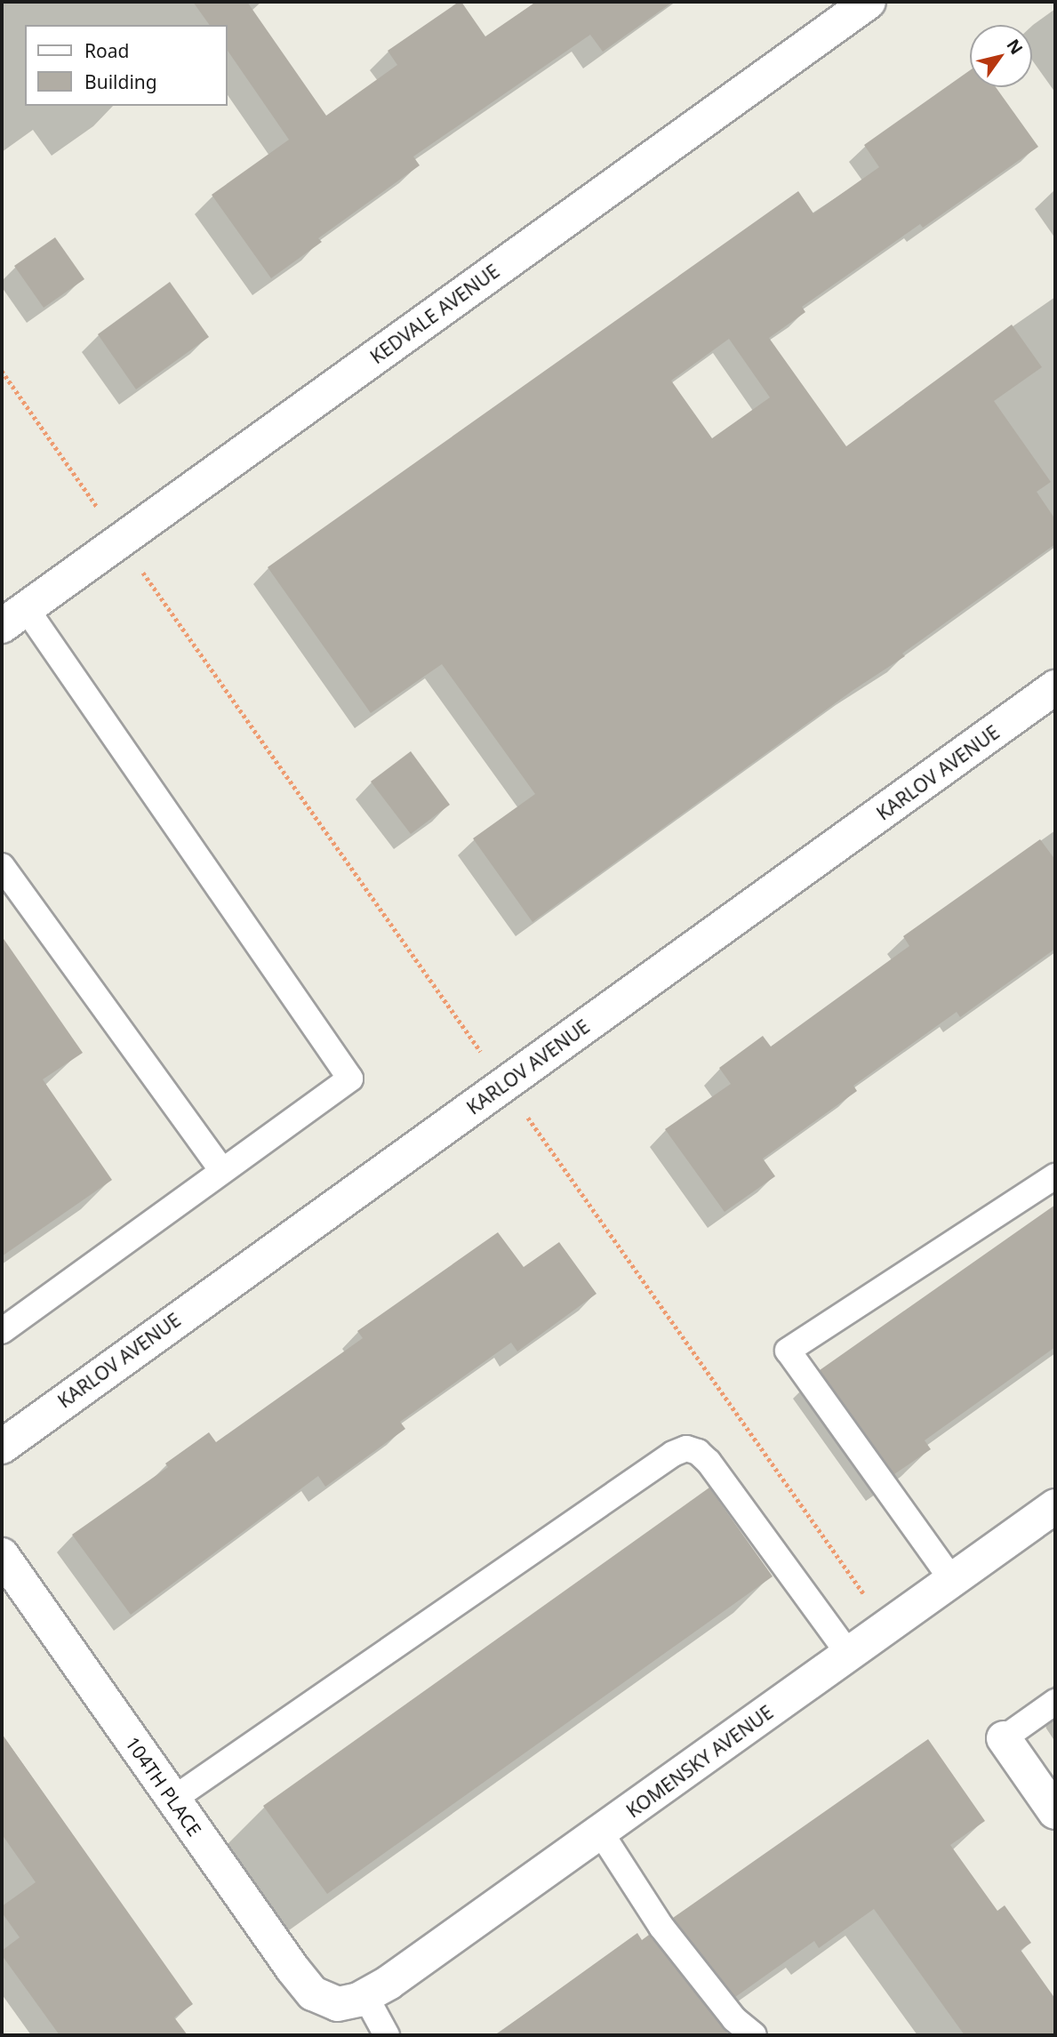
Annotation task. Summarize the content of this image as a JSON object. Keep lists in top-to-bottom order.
{
  "streets": {
    "street": [
      "KEDVALE AVENUE",
      "KARLOV AVENUE",
      "KOMENSKY AVENUE",
      "104TH PLACE"
    ]
  },
  "crossings": [
    ["KOMENSKY AVENUE", "104TH PLACE"]
  ],
  "legend": ["Road", "Building"],
  "north": "top right"
}
